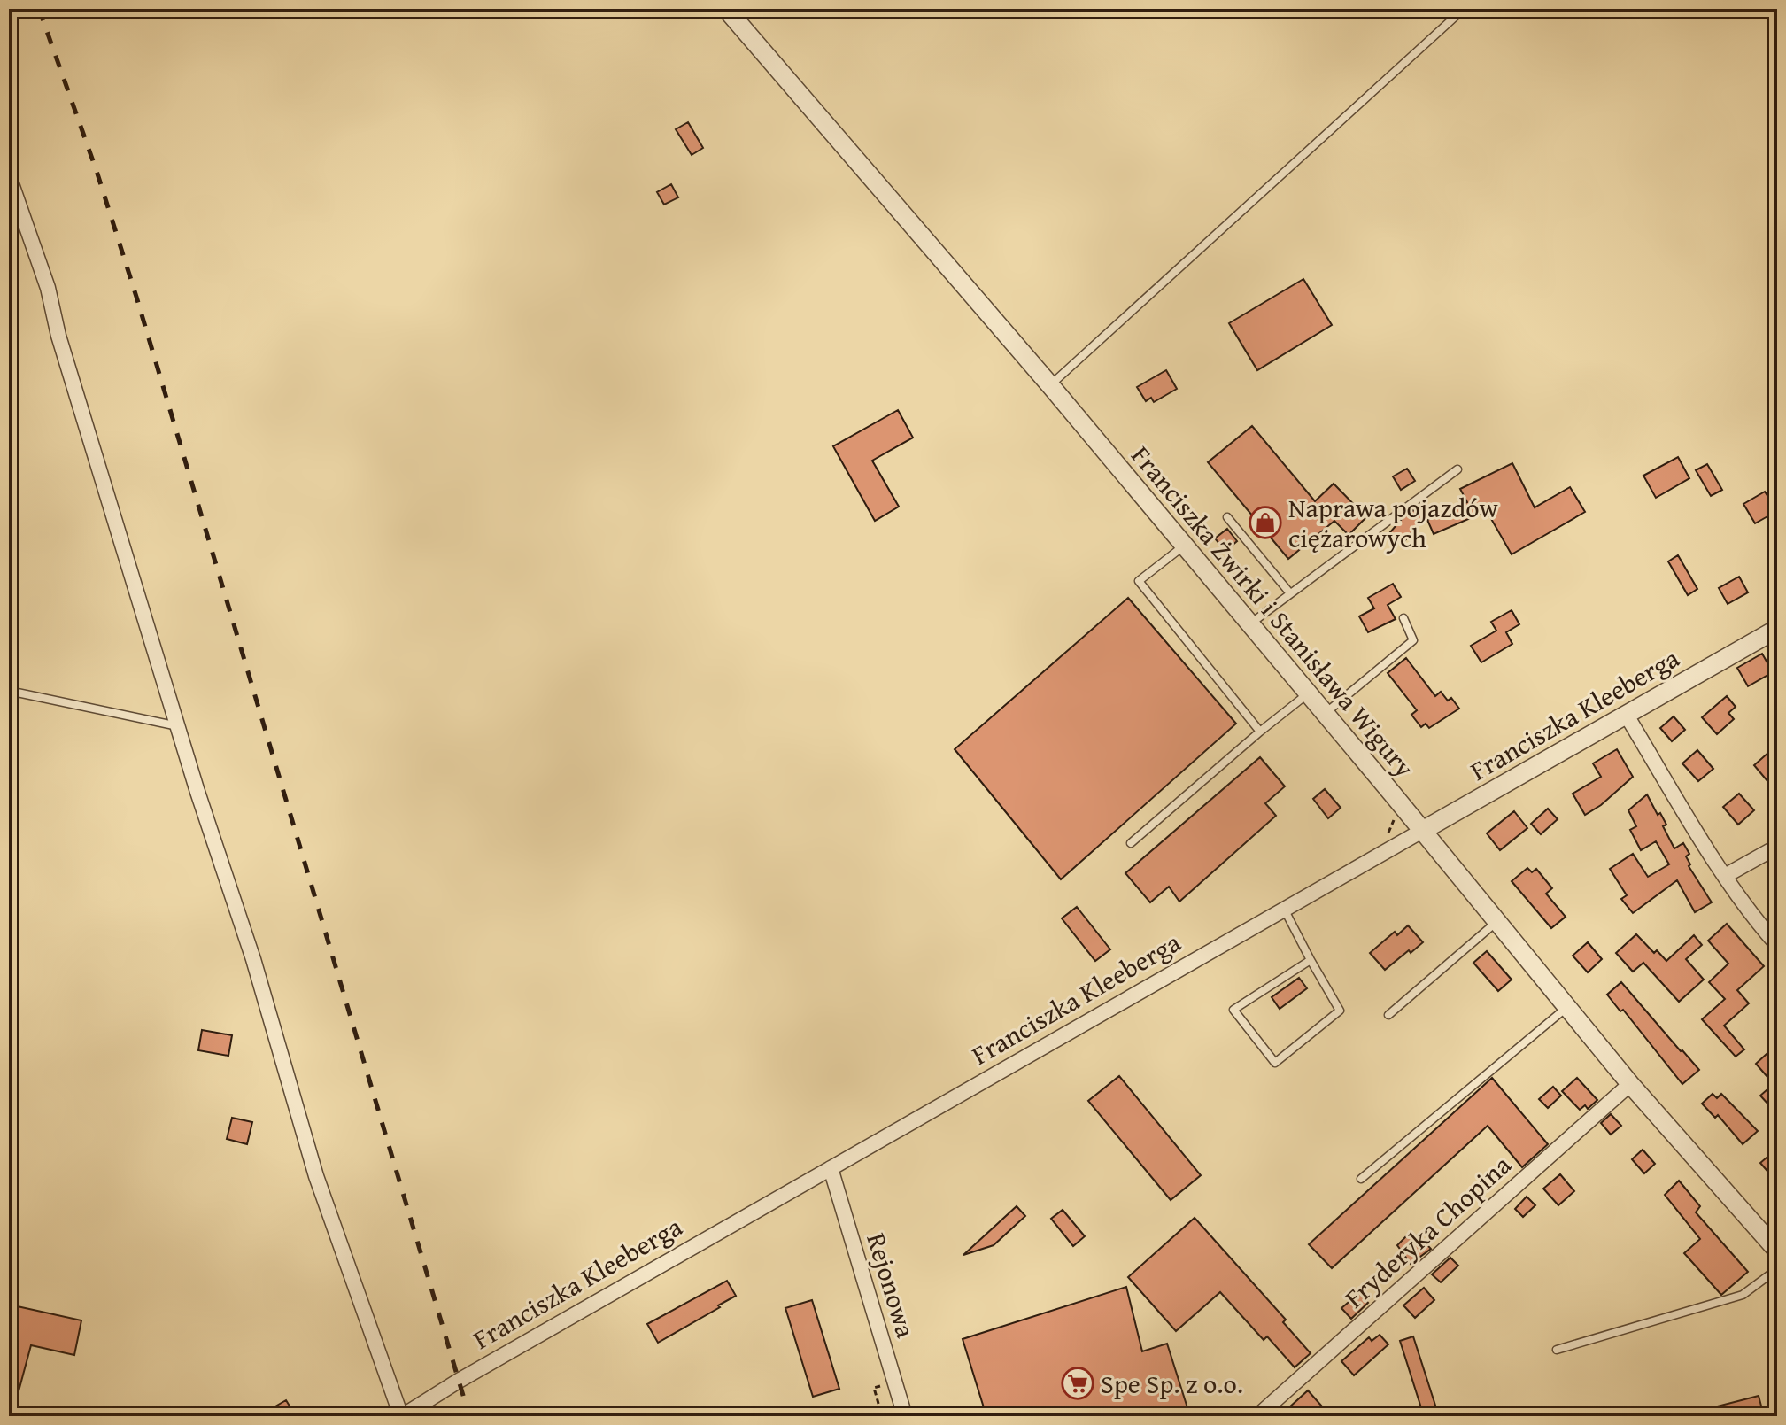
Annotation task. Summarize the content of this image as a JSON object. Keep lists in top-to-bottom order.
{
  "streets": {
    "street": [
      "Franciszka Żwirki i Stanisława Wigury",
      "Franciszka Kleeberga",
      "Fryderyka Chopina",
      "Rejonowa"
    ]
  },
  "crossings": [
    ["Franciszka Żwirki i Stanisława Wigury", "Franciszka Kleeberga"],
    ["Franciszka Żwirki i Stanisława Wigury", "Fryderyka Chopina"],
    ["Franciszka Kleeberga", "Rejonowa"]
  ],
  "places": {
    "shop": ["Naprawa pojazdów ciężarowych"],
    "supermarket": ["Spe Sp. z o.o."]
  }
}
